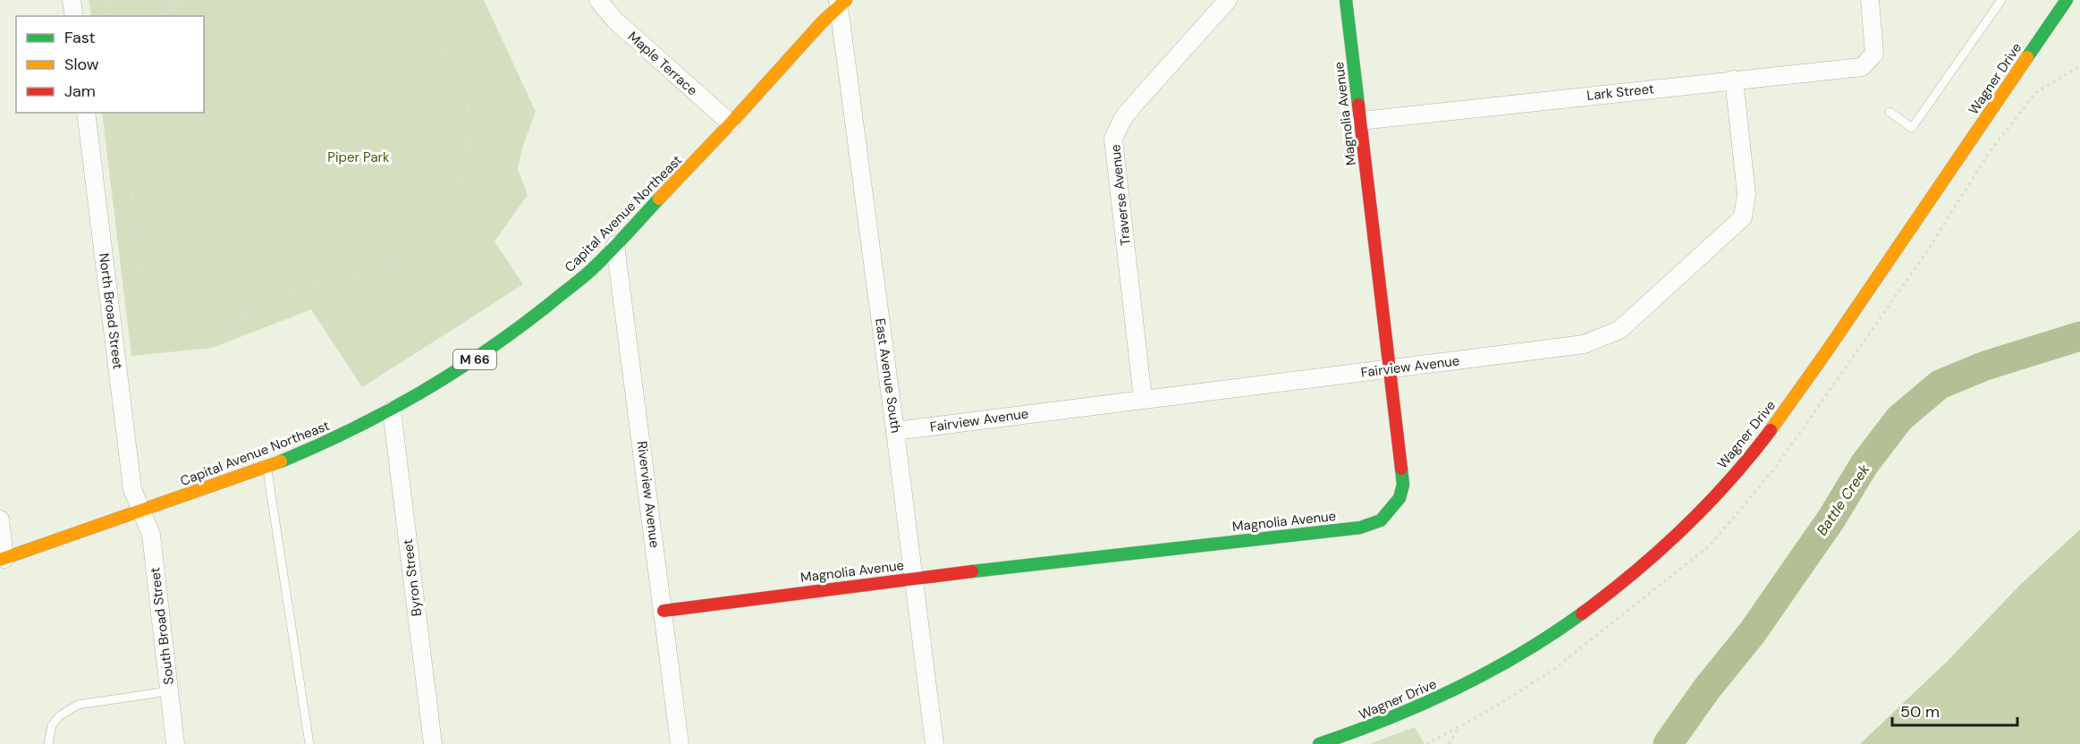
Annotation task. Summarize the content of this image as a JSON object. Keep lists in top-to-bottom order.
{
  "streets": {
    "street": [
      "Maple Terrace",
      "Wagner Drive",
      "Lark Street",
      "Magnolia Avenue",
      "Traverse Avenue",
      "Capital Avenue Northeast",
      "North Broad Street",
      "M 66",
      "Fairview Avenue",
      "East Avenue South",
      "Riverview Avenue",
      "Byron Street",
      "South Broad Street"
    ]
  },
  "crossings": [
    ["Maple Terrace", "Capital Avenue Northeast"],
    ["Lark Street", "Magnolia Avenue"],
    ["Lark Street", "Fairview Avenue"],
    ["Magnolia Avenue", "Fairview Avenue"],
    ["Magnolia Avenue", "East Avenue South"],
    ["Magnolia Avenue", "Riverview Avenue"],
    ["Traverse Avenue", "Fairview Avenue"],
    ["Capital Avenue Northeast", "North Broad Street"],
    ["Capital Avenue Northeast", "East Avenue South"],
    ["Capital Avenue Northeast", "Riverview Avenue"],
    ["Capital Avenue Northeast", "Byron Street"],
    ["Capital Avenue Northeast", "South Broad Street"],
    ["North Broad Street", "South Broad Street"],
    ["Fairview Avenue", "East Avenue South"]
  ],
  "water": ["Battle Creek"],
  "parks": ["Piper Park"],
  "legend": ["Fast", "Slow", "Jam"],
  "scale_bar": "50 m"
}
